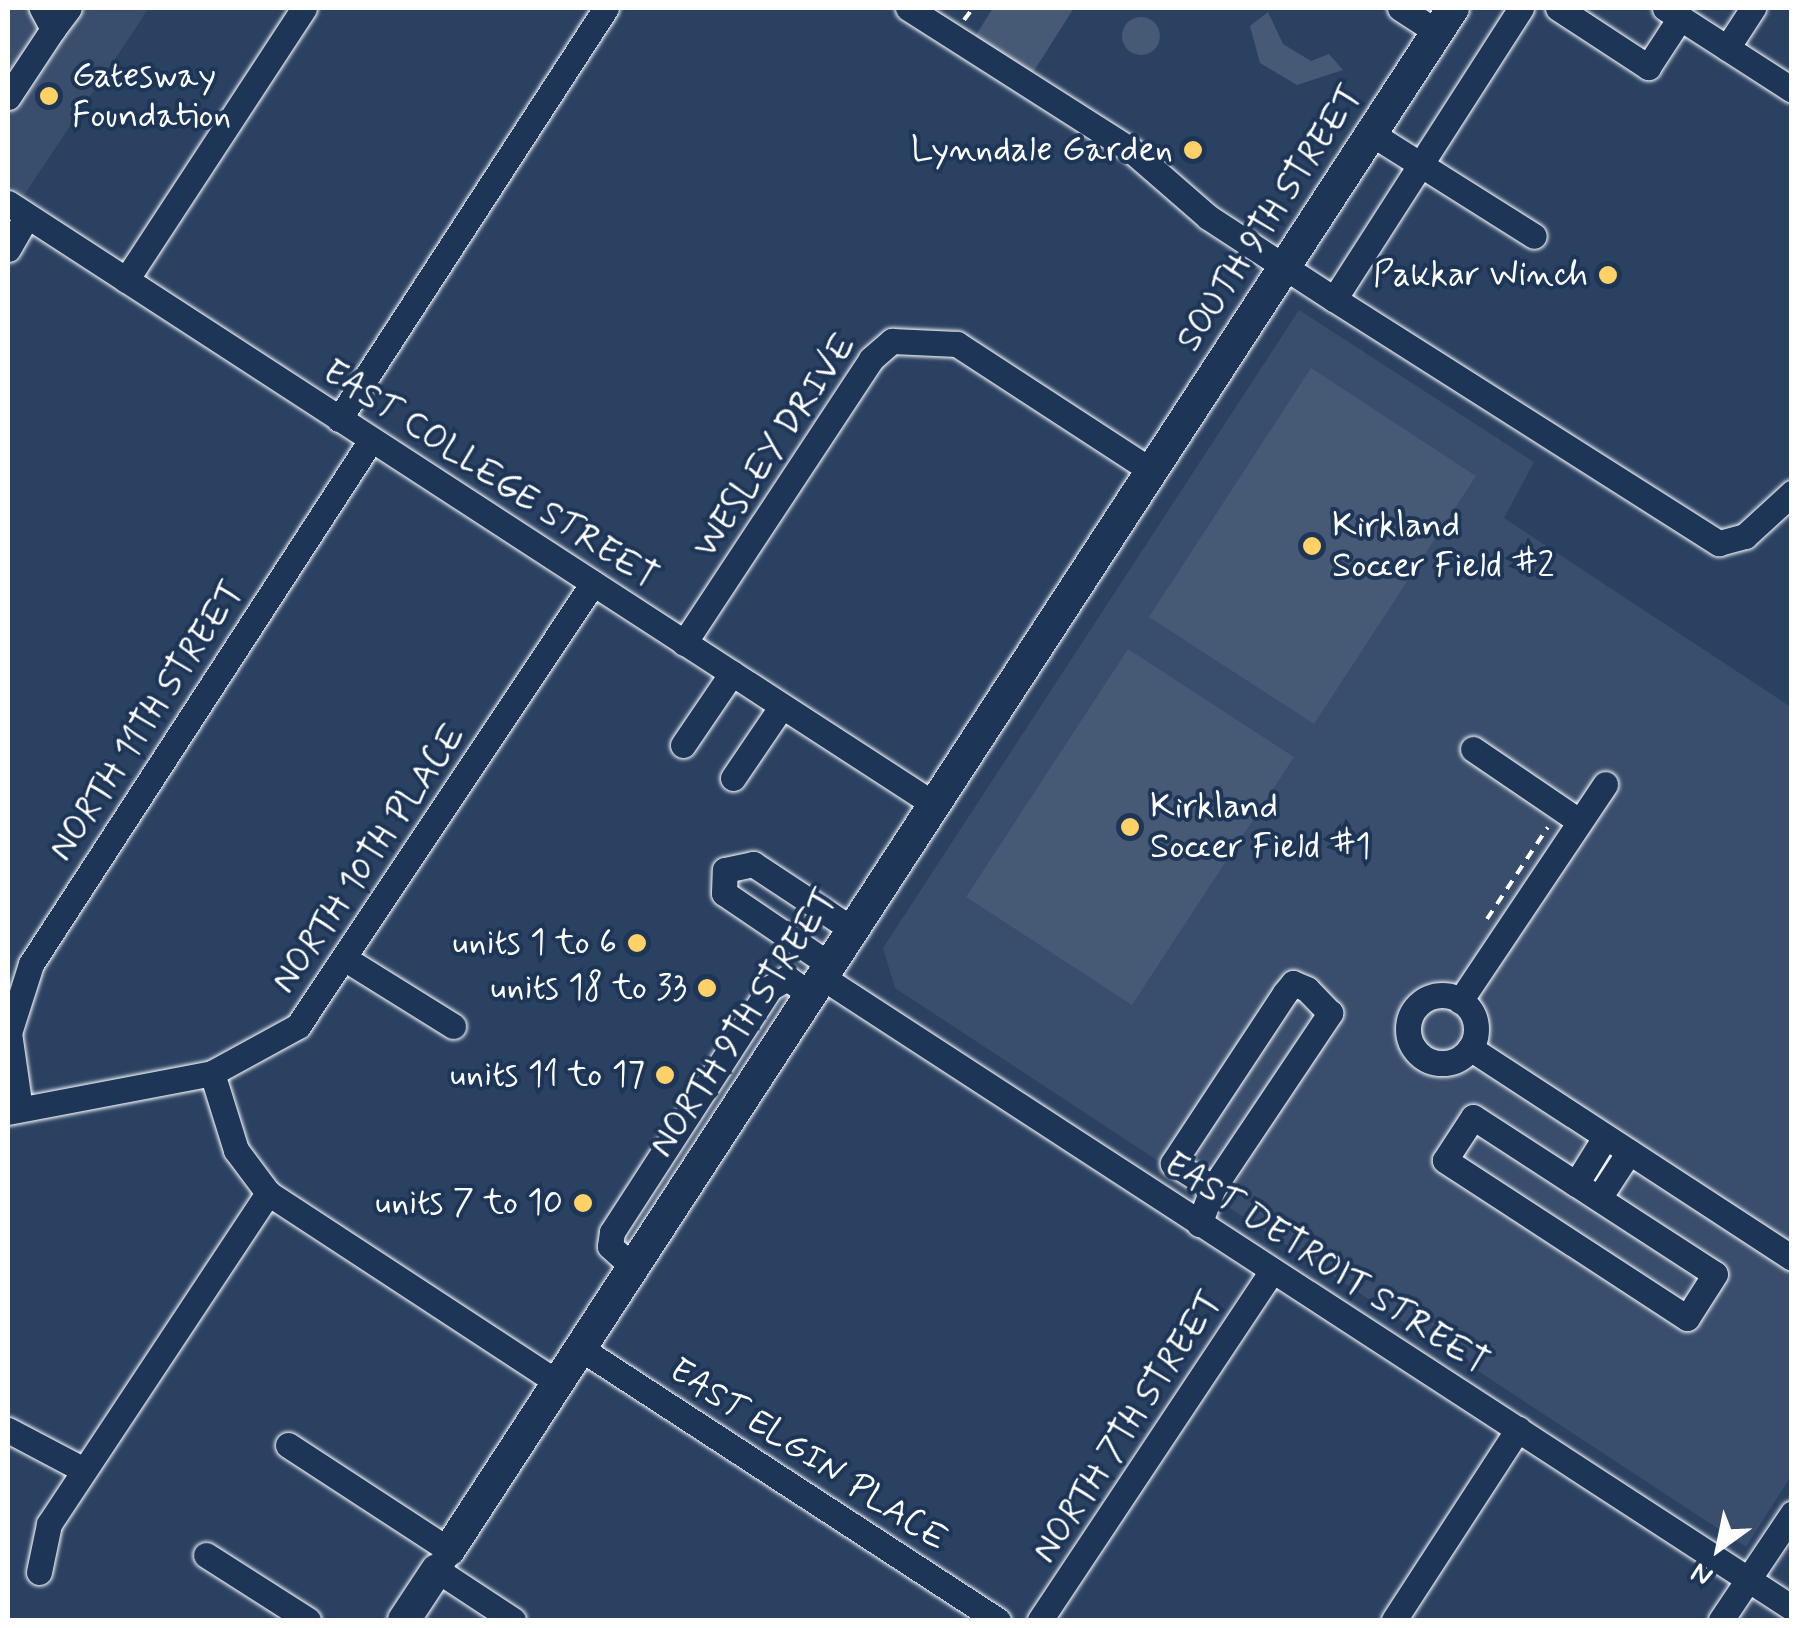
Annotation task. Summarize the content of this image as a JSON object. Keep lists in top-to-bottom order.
{
  "streets": {
    "main road": ["SOUTH 9TH STREET", "NORTH 9TH STREET"],
    "street": [
      "WESLEY DRIVE",
      "EAST COLLEGE STREET",
      "NORTH 11TH STREET",
      "NORTH 10TH PLACE",
      "EAST DETROIT STREET",
      "NORTH 7TH STREET",
      "EAST ELGIN PLACE"
    ]
  },
  "crossings": [
    ["SOUTH 9TH STREET", "WESLEY DRIVE"],
    ["SOUTH 9TH STREET", "NORTH 9TH STREET"],
    ["WESLEY DRIVE", "EAST COLLEGE STREET"],
    ["WESLEY DRIVE", "NORTH 9TH STREET"],
    ["EAST COLLEGE STREET", "NORTH 11TH STREET"],
    ["EAST COLLEGE STREET", "NORTH 10TH PLACE"],
    ["EAST COLLEGE STREET", "NORTH 9TH STREET"],
    ["NORTH 11TH STREET", "NORTH 10TH PLACE"],
    ["NORTH 9TH STREET", "EAST DETROIT STREET"],
    ["NORTH 9TH STREET", "EAST ELGIN PLACE"],
    ["EAST DETROIT STREET", "NORTH 7TH STREET"]
  ],
  "places": [
    "Gatesway Foundation",
    "Lynndale Garden",
    "Pakkar Winch",
    "Kirkland Soccer Field #2",
    "Kirkland Soccer Field #1",
    "units 1 to 6",
    "units 18 to 33",
    "units 11 to 17",
    "units 7 to 10"
  ],
  "north": "bottom left"
}
